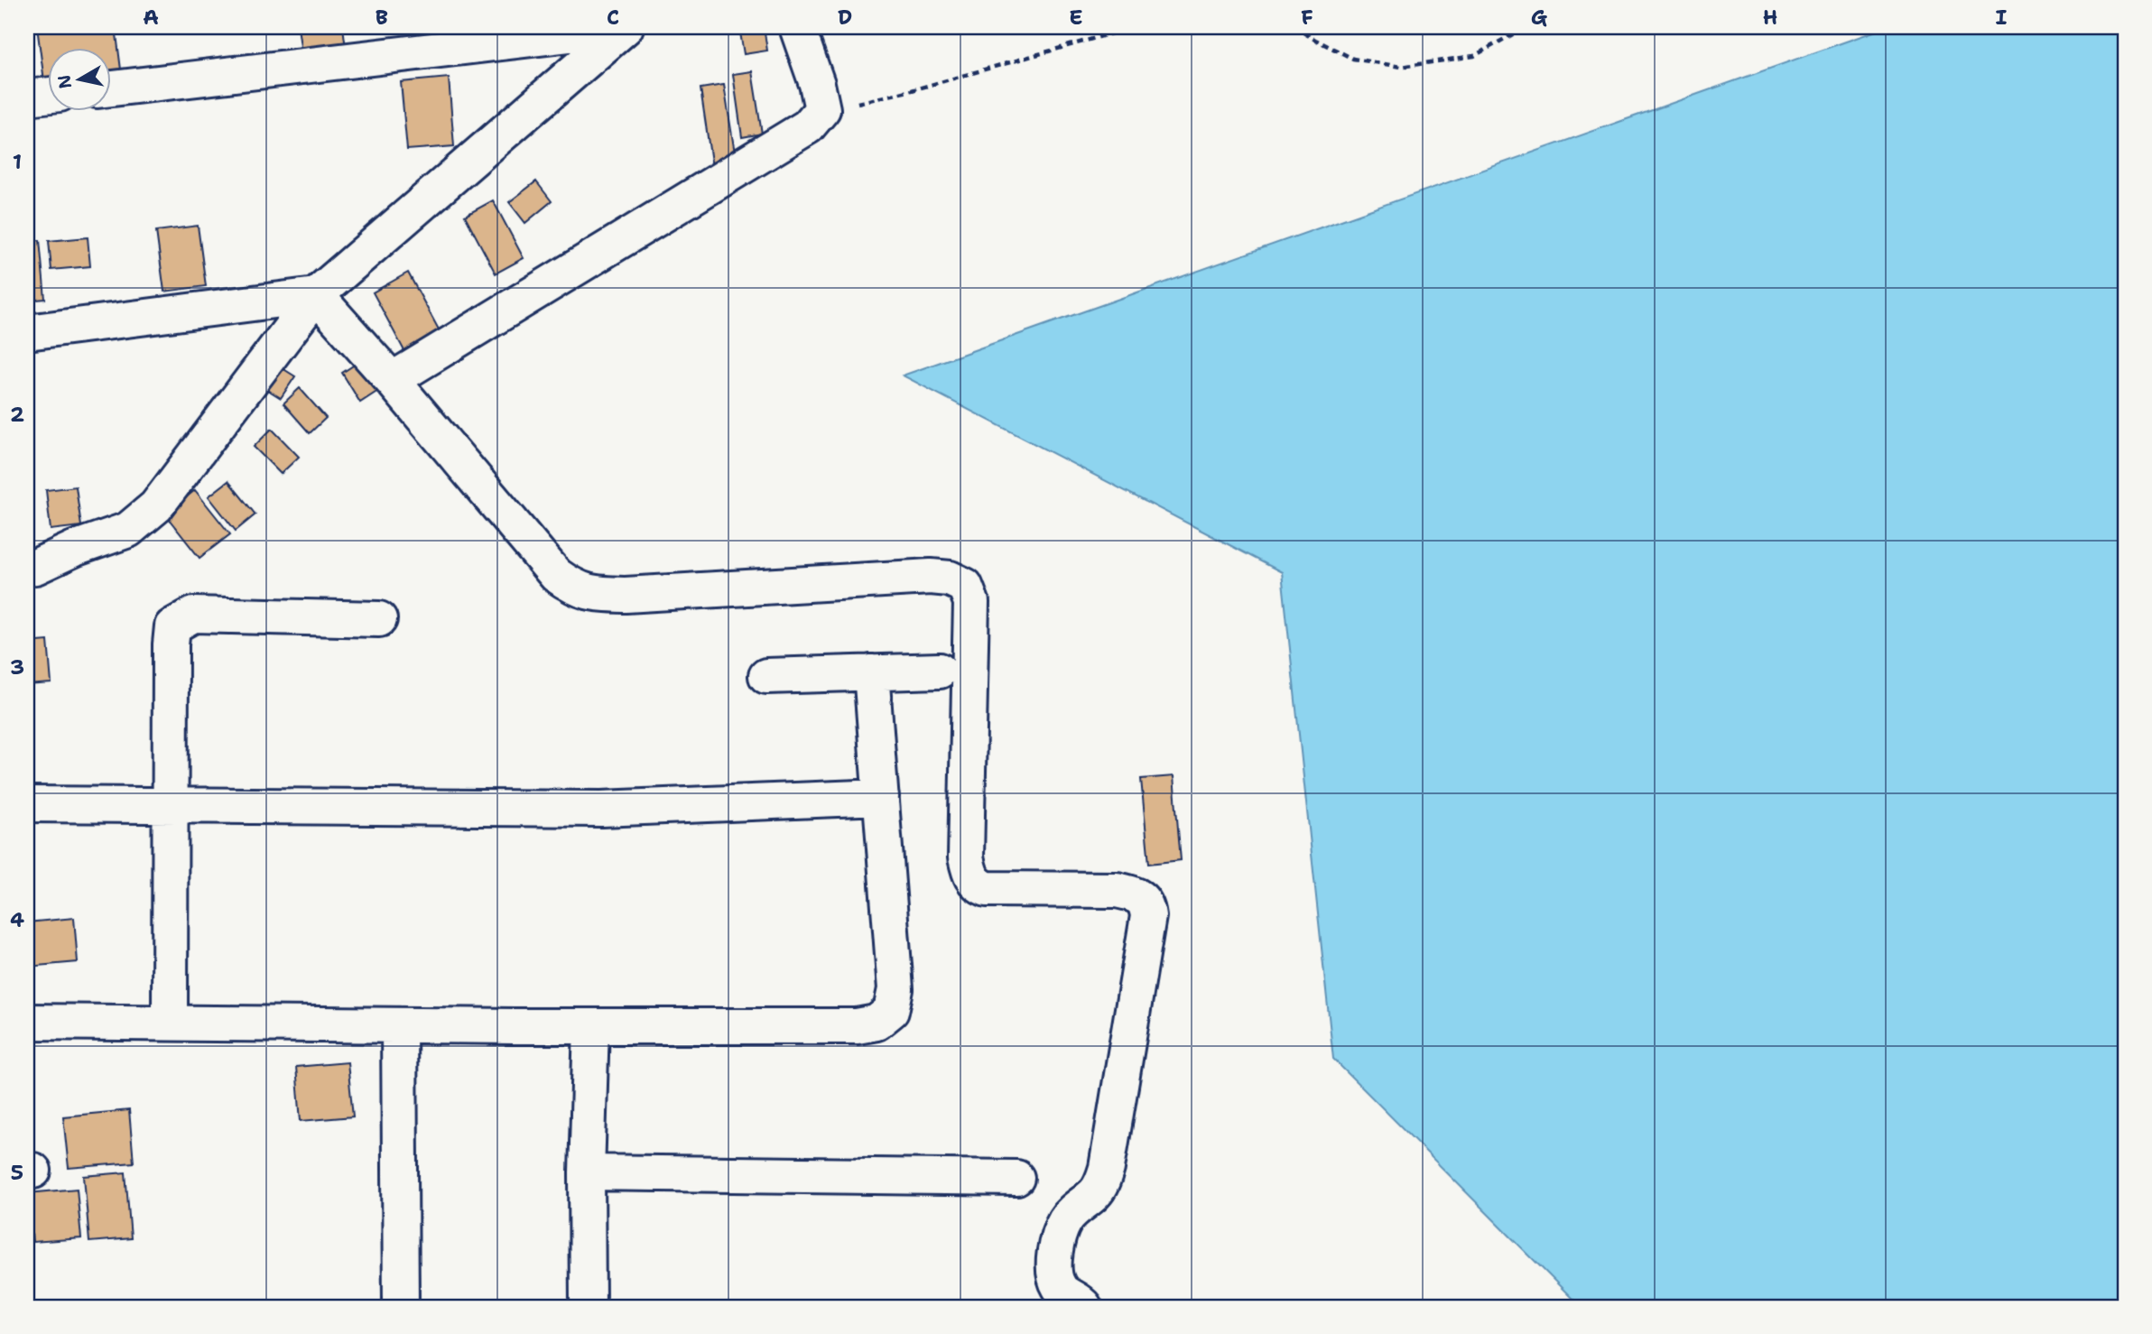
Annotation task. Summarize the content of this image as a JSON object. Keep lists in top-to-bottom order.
{
  "north": "left",
  "grid": {
    "columns": [
      "A",
      "B",
      "C",
      "D",
      "E",
      "F",
      "G",
      "H",
      "I"
    ],
    "rows": [
      "1",
      "2",
      "3",
      "4",
      "5"
    ]
  }
}
